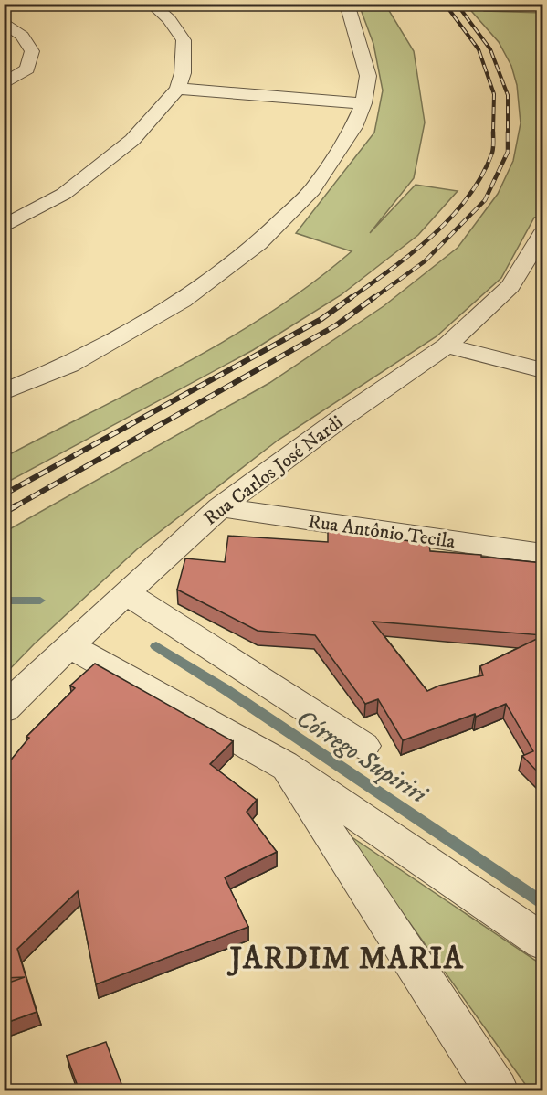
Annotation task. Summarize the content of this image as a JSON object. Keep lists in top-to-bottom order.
{
  "streets": {
    "street": ["Rua Carlos José Nardi", "Rua Antônio Tecila"]
  },
  "crossings": [
    ["Rua Carlos José Nardi", "Rua Antônio Tecila"]
  ],
  "districts": ["JARDIM MARIA"],
  "water": ["Córrego Supiriri"]
}
